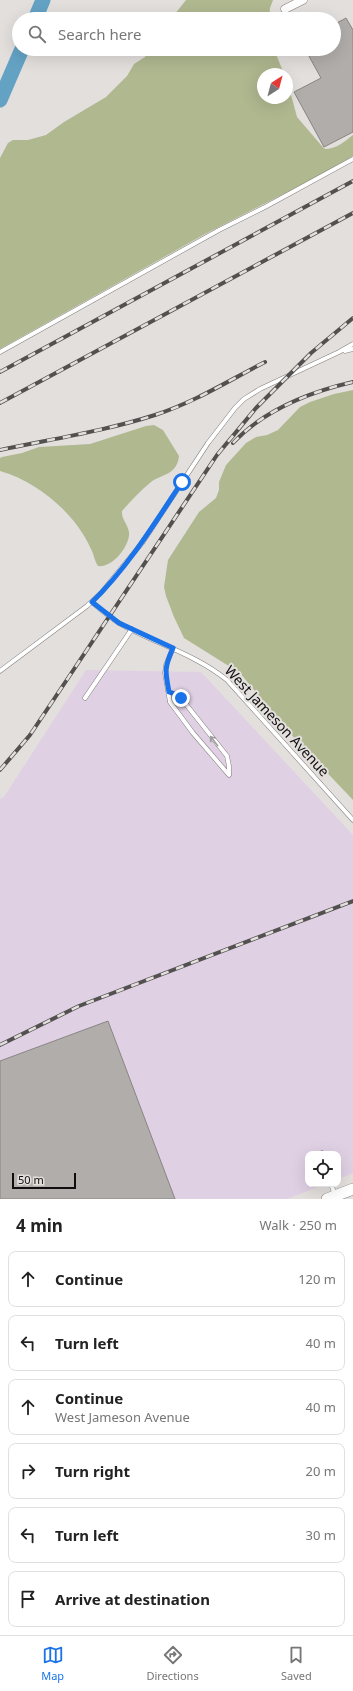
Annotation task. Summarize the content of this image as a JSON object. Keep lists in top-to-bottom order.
{
  "streets": {
    "lane": ["West Jameson Avenue"]
  },
  "scale_bar": "50 m",
  "north": "top right",
  "page": {
    "search": "Search here",
    "scale": "50 m",
    "heading": ["4 min", "Walk · 250 m"],
    "list": [
      ["Continue", "120 m"],
      ["Turn left", "40 m"],
      ["Continue", "West Jameson Avenue", "40 m"],
      ["Turn right", "20 m"],
      ["Turn left", "30 m"],
      "Arrive at destination"
    ],
    "nav": ["Map", "Directions", "Saved"]
  }
}
